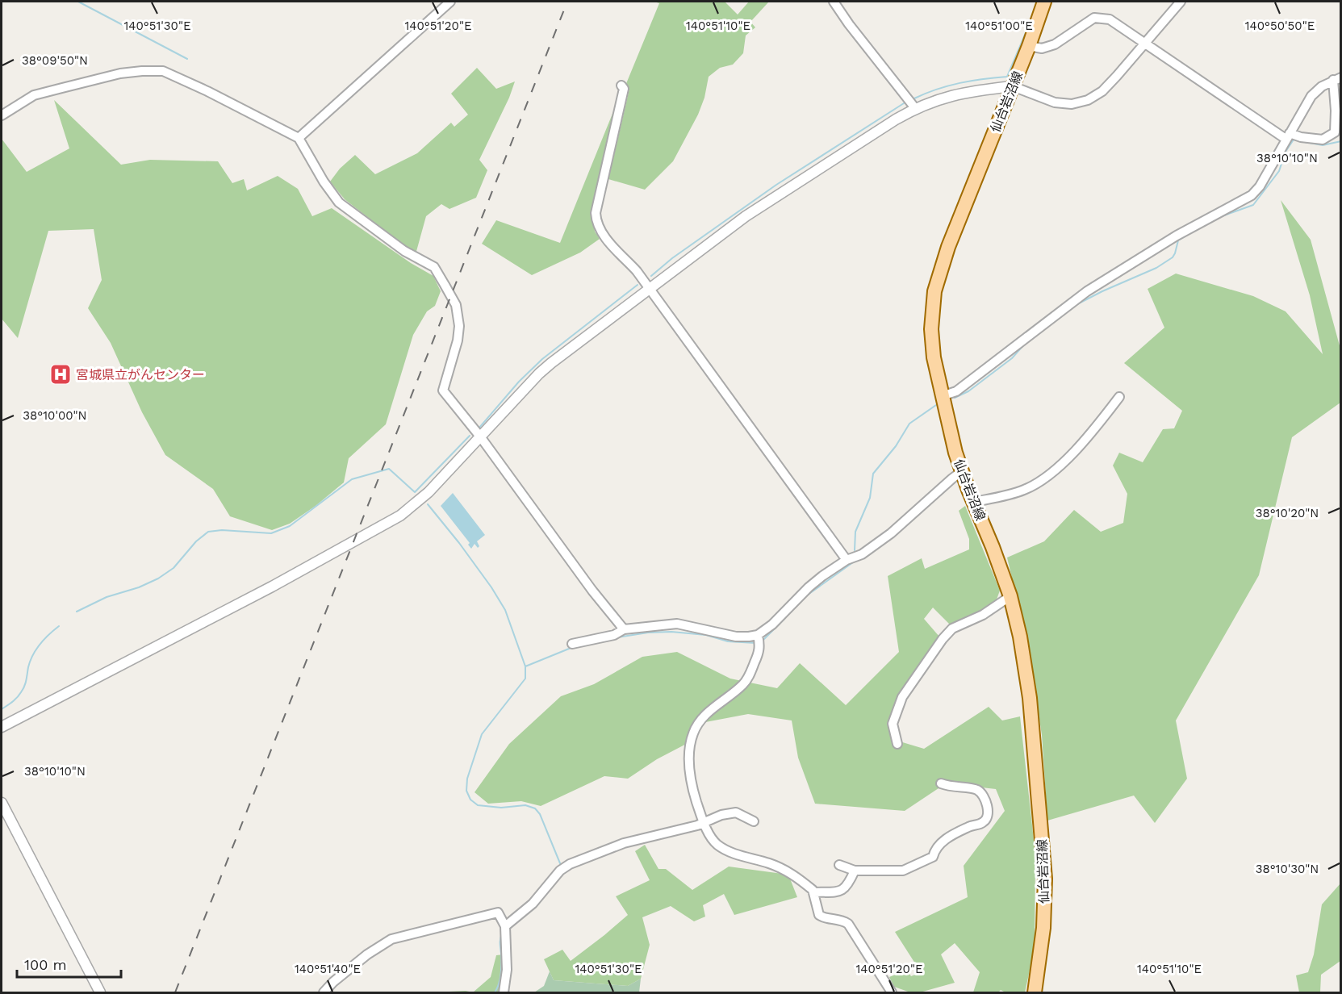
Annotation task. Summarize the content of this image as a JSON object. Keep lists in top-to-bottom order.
{
  "streets": {
    "main road": ["仙台岩沼線"]
  },
  "places": {
    "hospital": ["宮城県立がんセンター"]
  },
  "scale_bar": "100 m",
  "coordinates": [
    "140°51'30\"E",
    "140°51'20\"E",
    "140°51'10\"E",
    "140°51'00\"E",
    "140°50'50\"E",
    "38°09'50\"N",
    "38°10'10\"N",
    "38°10'00\"N",
    "38°10'20\"N",
    "38°10'30\"N",
    "140°51'40\"E"
  ]
}
